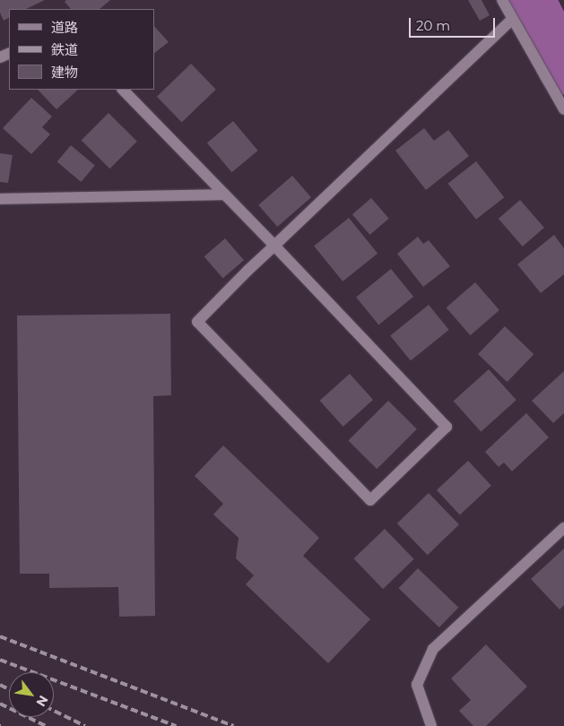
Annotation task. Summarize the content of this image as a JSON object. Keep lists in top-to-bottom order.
{
  "legend": ["道路", "鉄道", "建物"],
  "scale_bar": "20 m",
  "north": "bottom right"
}
